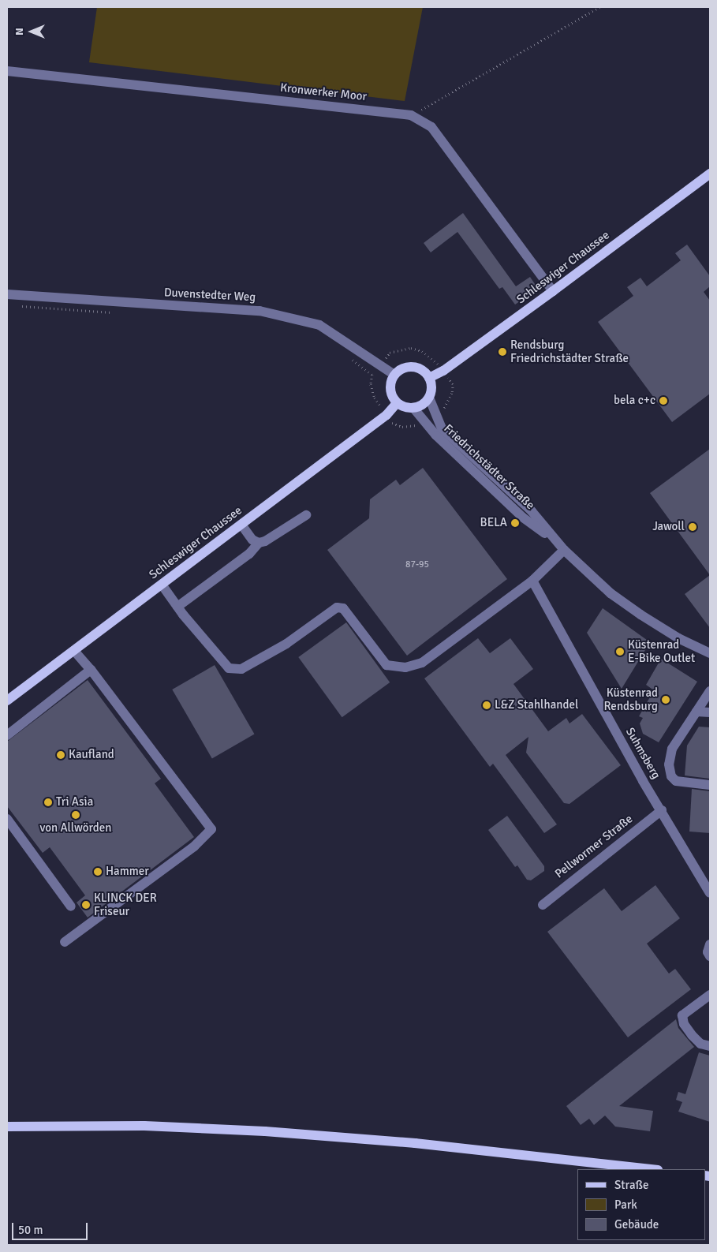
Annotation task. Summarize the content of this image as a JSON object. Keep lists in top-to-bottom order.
{
  "streets": {
    "main road": ["Schleswiger Chaussee"],
    "street": [
      "Kronwerker Moor",
      "Duvenstedter Weg",
      "Friedrichstädter Straße",
      "Suhmsberg",
      "Pellwormer Straße"
    ]
  },
  "crossings": [
    ["Kronwerker Moor", "Schleswiger Chaussee"],
    ["Schleswiger Chaussee", "Duvenstedter Weg"],
    ["Schleswiger Chaussee", "Friedrichstädter Straße"],
    ["Duvenstedter Weg", "Friedrichstädter Straße"],
    ["Suhmsberg", "Pellwormer Straße"]
  ],
  "places": [
    "Rendsburg Friedrichstädter Straße",
    "bela c+c",
    "BELA",
    "Jawoll",
    "Küstenrad E-Bike Outlet",
    "Küstenrad Rendsburg",
    "L&Z Stahlhandel",
    "Kaufland",
    "Tri Asia",
    "von Allwörden",
    "Hammer",
    "KLINCK DER Friseur"
  ],
  "house_numbers": ["87-95"],
  "legend": ["Straße", "Park", "Gebäude"],
  "scale_bar": "50 m",
  "north": "left"
}
